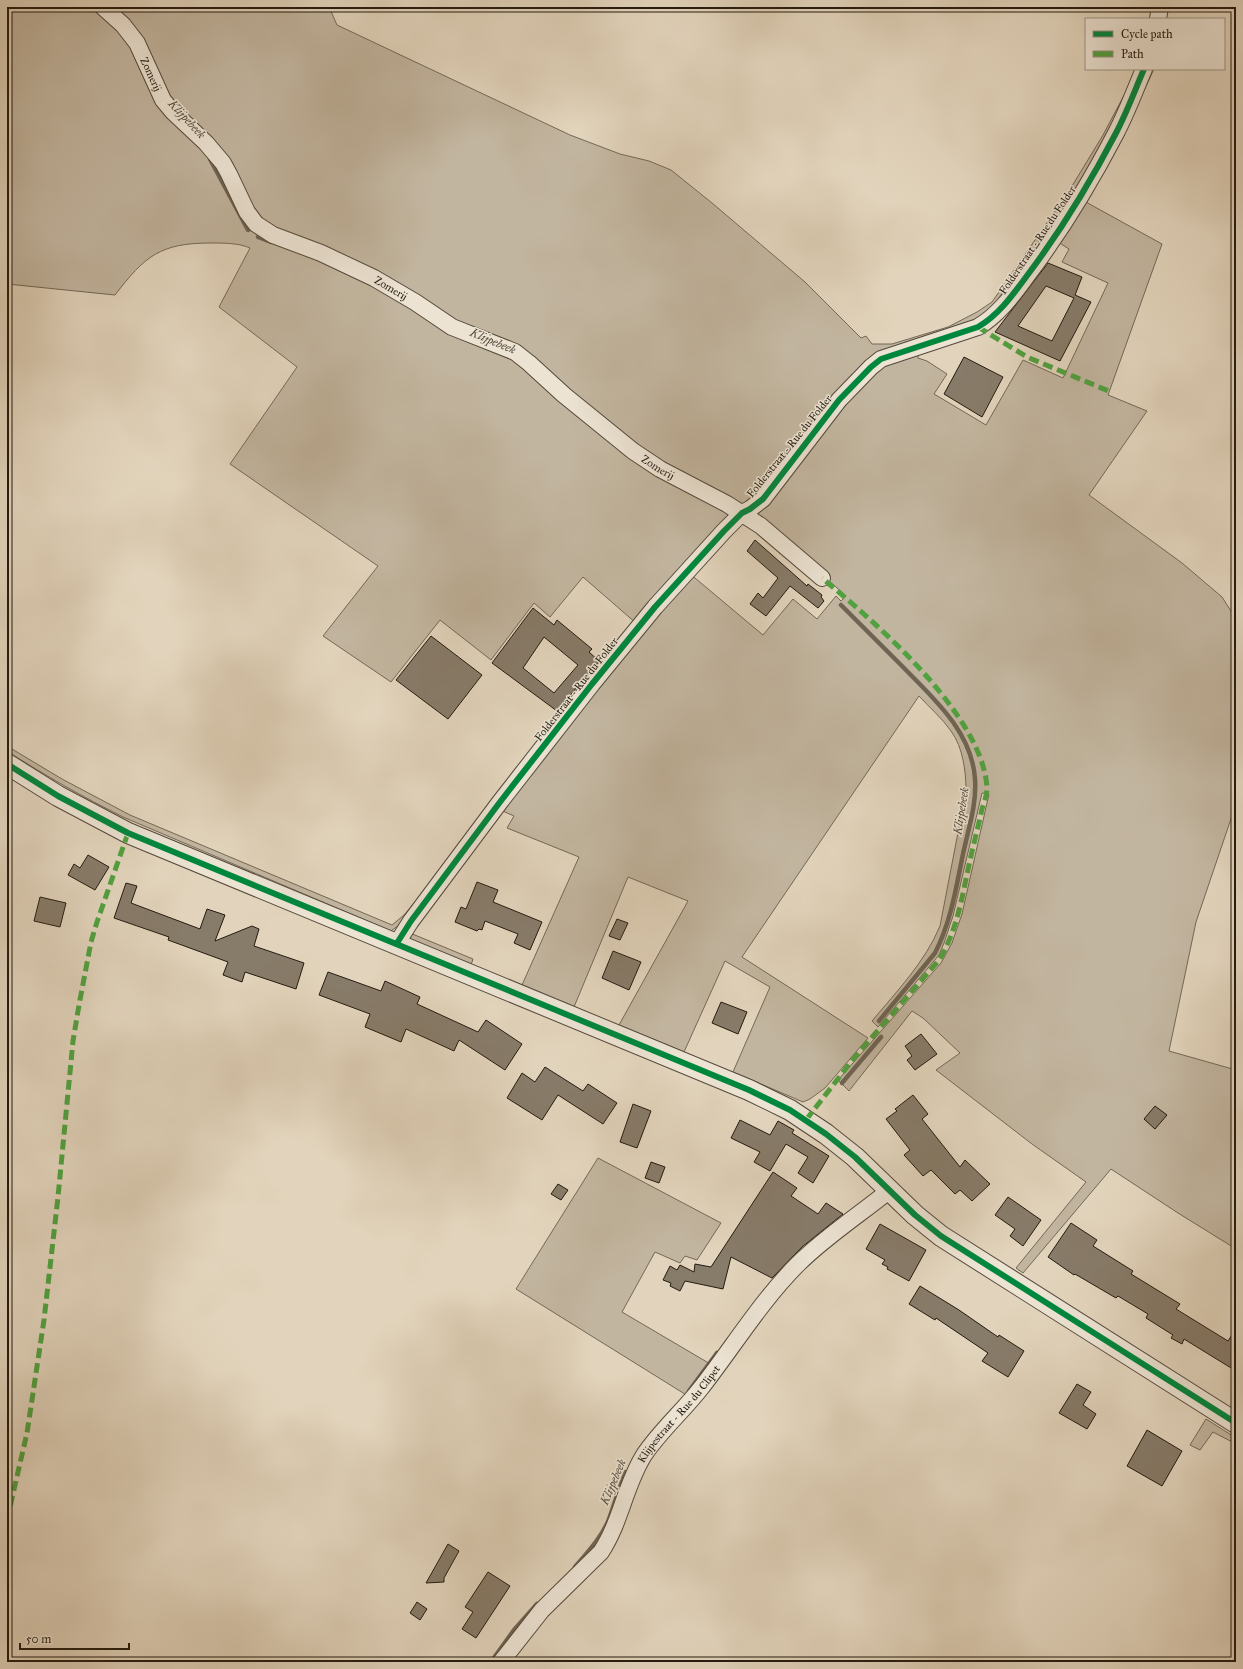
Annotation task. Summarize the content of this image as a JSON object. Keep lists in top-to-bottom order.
{
  "streets": {
    "street": ["Zomerij", "Folderstraat - Rue du Folder", "Klijpestraat - Rue du Clipet"]
  },
  "crossings": [
    ["Zomerij", "Folderstraat - Rue du Folder"]
  ],
  "water": ["Klijpebeek"],
  "legend": ["Cycle path", "Path"],
  "scale_bar": "50 m"
}
